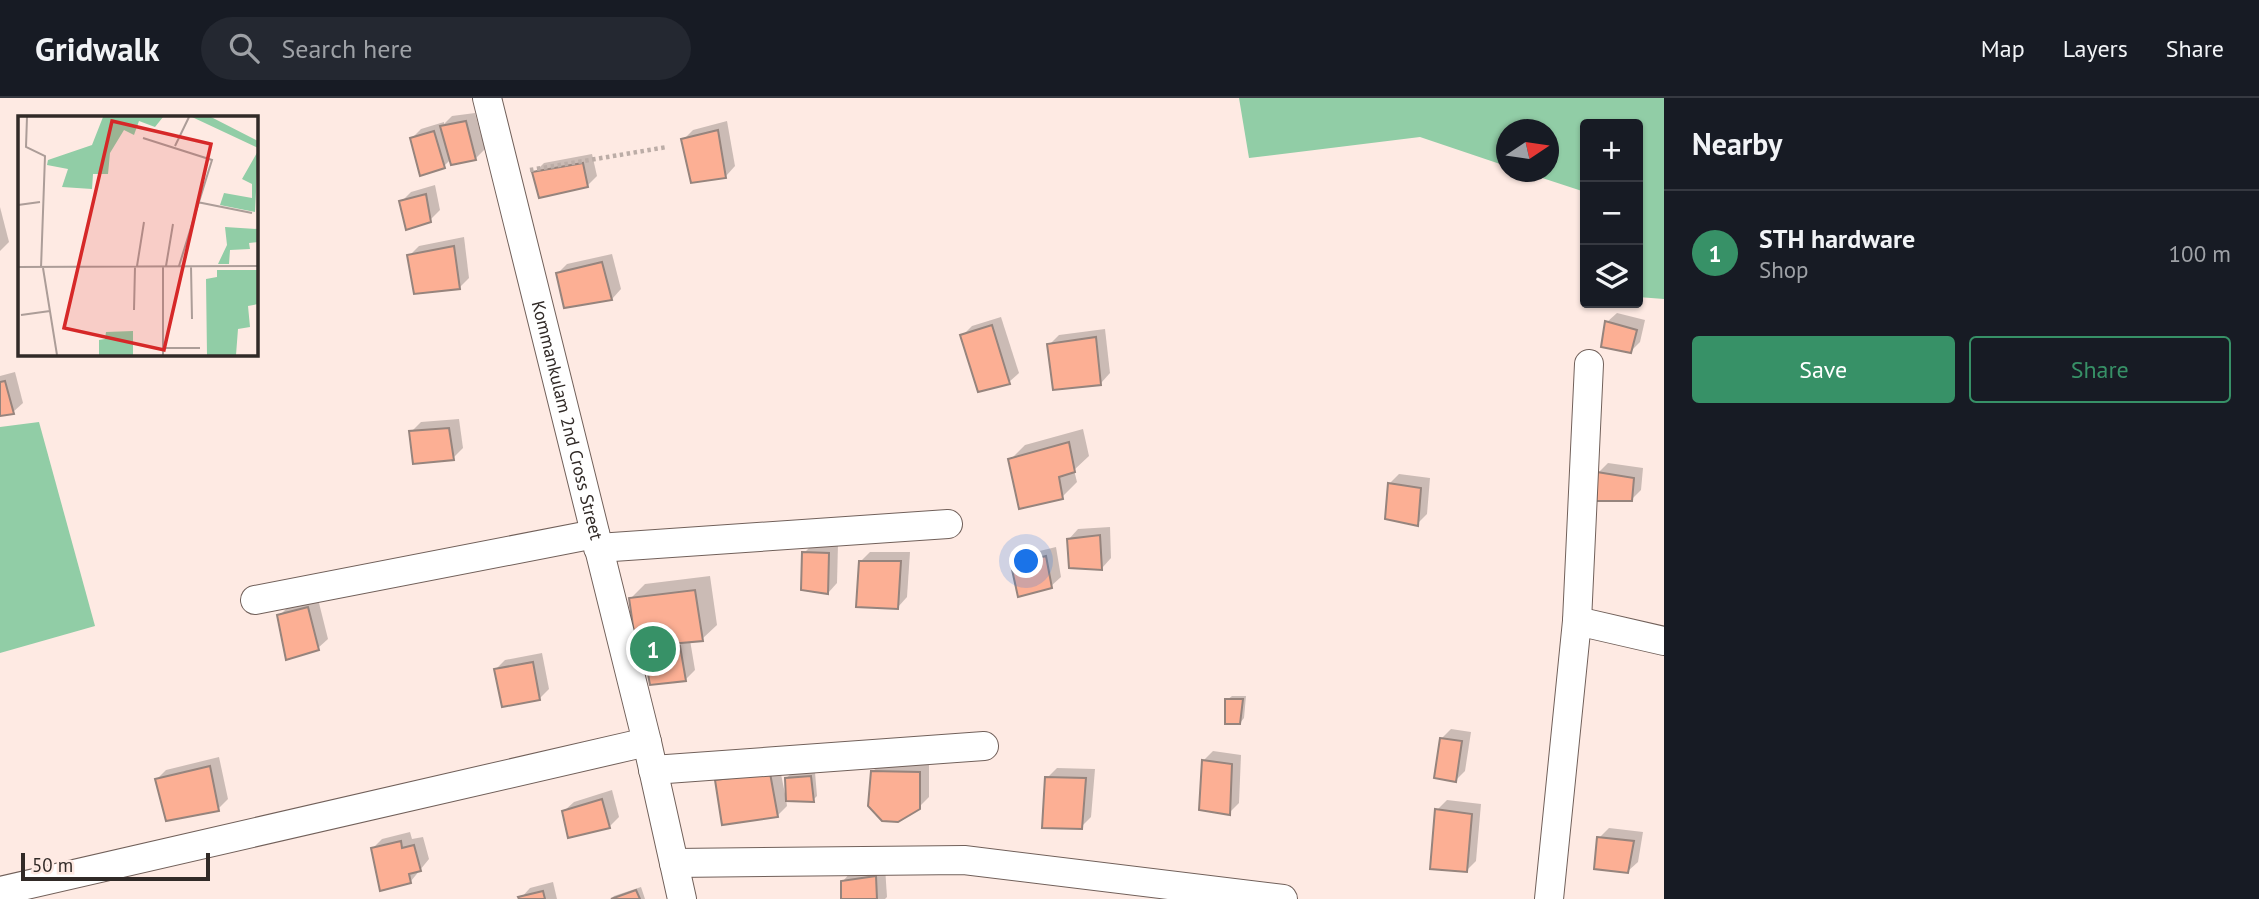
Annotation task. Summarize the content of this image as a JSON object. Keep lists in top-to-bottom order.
{
  "streets": {
    "street": ["Kommankulam 2nd Cross Street"]
  },
  "scale_bar": "50 m",
  "north": "right",
  "page": {
    "header": "Gridwalk",
    "search": "Search here",
    "nav": ["Map", "Layers", "Share"],
    "heading": "Nearby",
    "map_buttons": ["+", "−"],
    "list": [
      {
        "mark": "1",
        "name": "STH hardware",
        "note": "Shop",
        "value": "100 m"
      }
    ],
    "buttons": ["Save", "Share"],
    "pins": "1",
    "scale": "50 m"
  }
}
